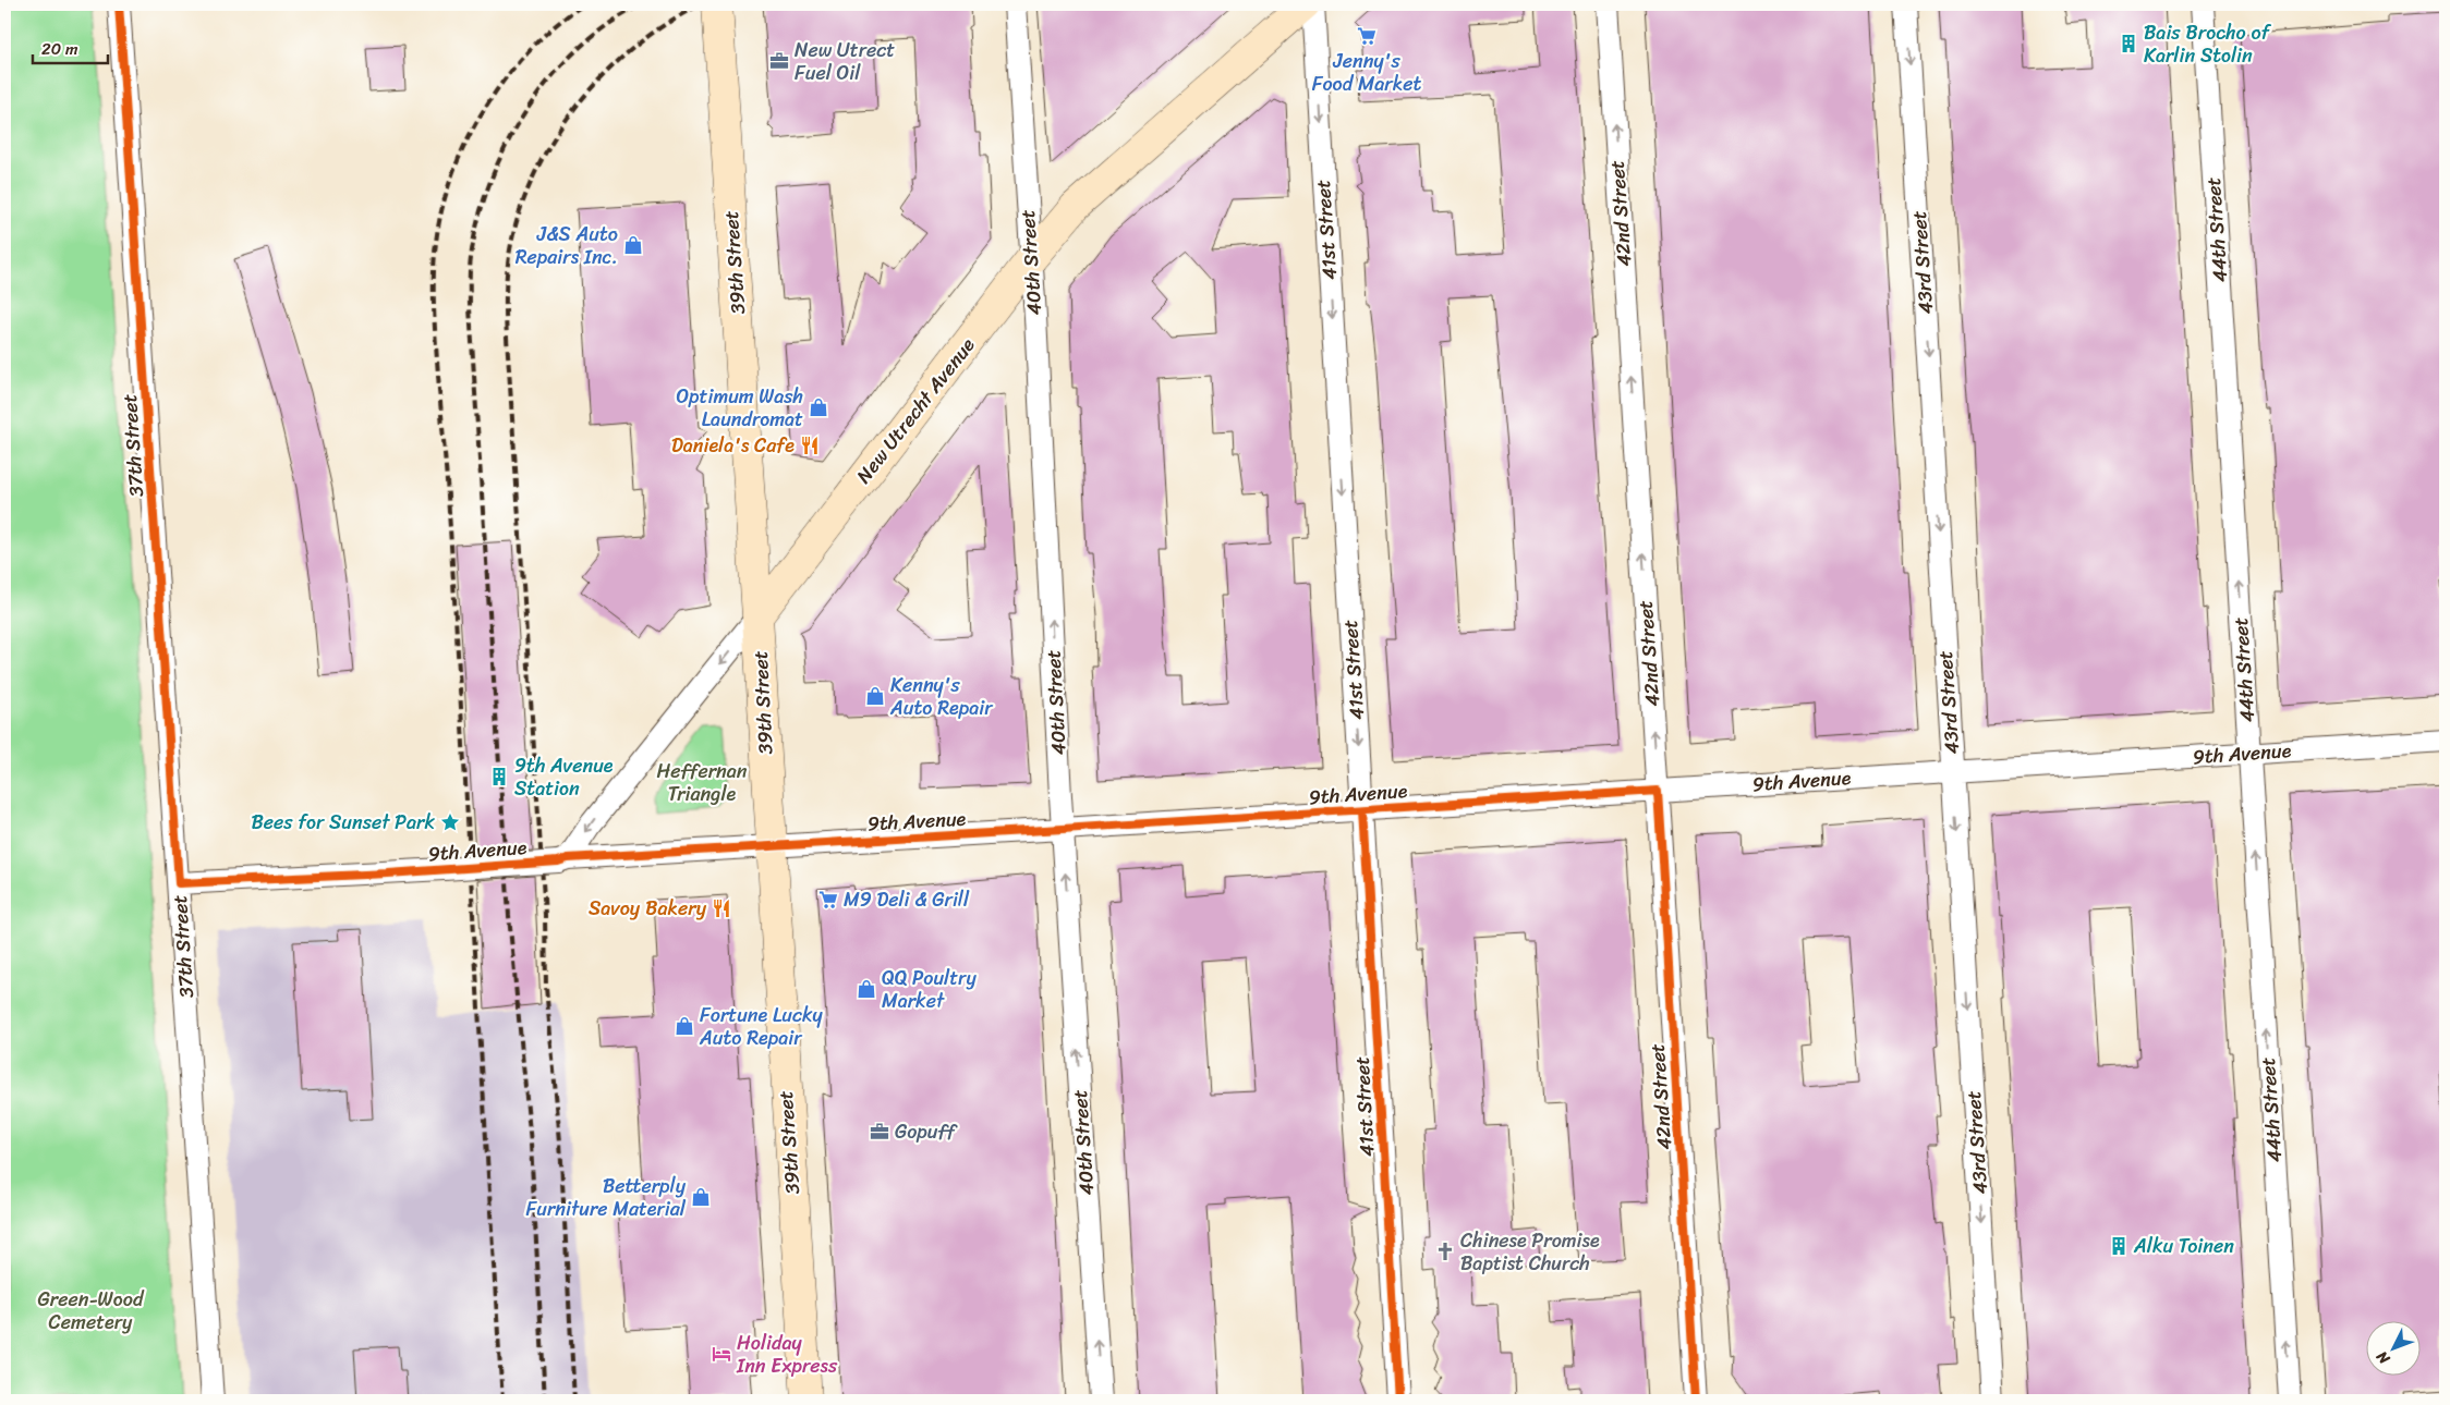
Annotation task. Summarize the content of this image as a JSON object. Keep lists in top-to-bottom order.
{
  "streets": {
    "main road": ["39th Street", "New Utrecht Avenue"],
    "street": [
      "42nd Street",
      "41st Street",
      "44th Street",
      "40th Street",
      "43rd Street",
      "37th Street",
      "9th Avenue"
    ]
  },
  "crossings": [
    ["42nd Street", "9th Avenue"],
    ["41st Street", "9th Avenue"],
    ["44th Street", "9th Avenue"],
    ["39th Street", "New Utrecht Avenue"],
    ["39th Street", "9th Avenue"],
    ["40th Street", "New Utrecht Avenue"],
    ["40th Street", "9th Avenue"],
    ["43rd Street", "9th Avenue"],
    ["New Utrecht Avenue", "9th Avenue"],
    ["37th Street", "9th Avenue"]
  ],
  "one_way": [
    "42nd Street",
    "41st Street",
    "44th Street",
    "40th Street",
    "43rd Street"
  ],
  "parks": ["Heffernan Triangle", "Green-Wood Cemetery"],
  "places": {
    "supermarket": ["Jenny's Food Market", "M9 Deli & Grill"],
    "building": ["Bais Brocho of Karlin Stolin", "9th Avenue Station", "Alku Toinen"],
    "office": ["New Utrect Fuel Oil", "Gopuff"],
    "shop": [
      "J&S Auto Repairs Inc.",
      "Optimum Wash Laundromat",
      "Kenny's Auto Repair",
      "QQ Poultry Market",
      "Fortune Lucky Auto Repair",
      "Betterply Furniture Material"
    ],
    "restaurant": ["Daniela's Cafe", "Savoy Bakery"],
    "place": ["Bees for Sunset Park"],
    "church": ["Chinese Promise Baptist Church"],
    "hotel": ["Holiday Inn Express"]
  },
  "scale_bar": "20 m",
  "north": "bottom left"
}
